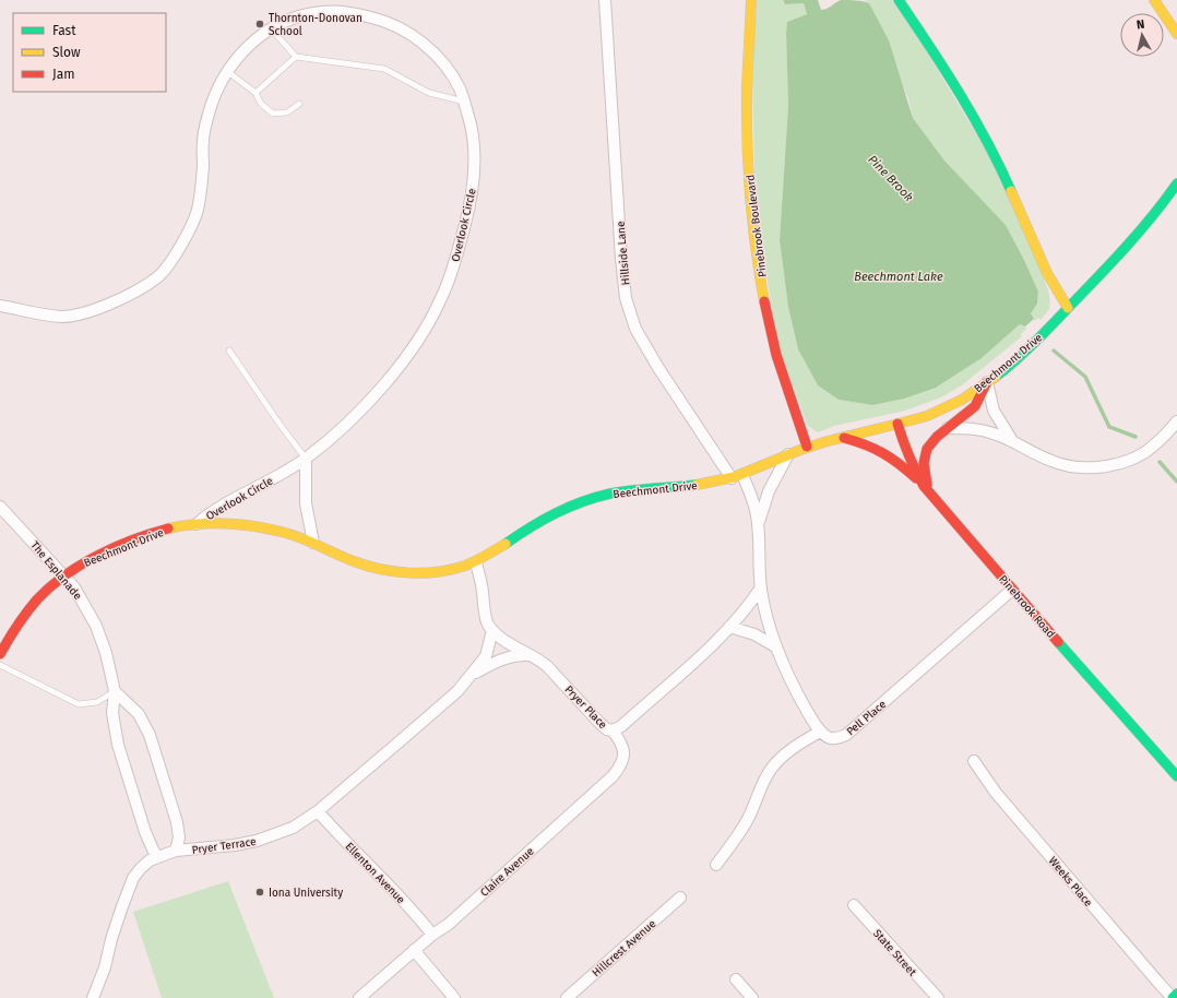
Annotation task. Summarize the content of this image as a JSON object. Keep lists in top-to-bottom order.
{
  "streets": {
    "street": [
      "Overlook Circle",
      "Pinebrook Boulevard",
      "Hillside Lane",
      "Beechmont Drive",
      "The Esplanade",
      "Pinebrook Road",
      "Pryer Place",
      "Pell Place",
      "Pryer Terrace",
      "Claire Avenue",
      "Ellenton Avenue",
      "Weeks Place",
      "Hillcrest Avenue",
      "State Street"
    ]
  },
  "crossings": [
    ["Overlook Circle", "Beechmont Drive"],
    ["Pinebrook Boulevard", "Beechmont Drive"],
    ["Hillside Lane", "Beechmont Drive"],
    ["Beechmont Drive", "The Esplanade"],
    ["Beechmont Drive", "Pinebrook Road"],
    ["The Esplanade", "Pryer Terrace"],
    ["Pinebrook Road", "Pell Place"],
    ["Pryer Place", "Pryer Terrace"],
    ["Pryer Place", "Claire Avenue"],
    ["Pryer Terrace", "Ellenton Avenue"],
    ["Claire Avenue", "Ellenton Avenue"]
  ],
  "water": ["Pine Brook", "Beechmont Lake"],
  "places": ["Thornton-Donovan School", "Iona University"],
  "legend": ["Fast", "Slow", "Jam"],
  "north": "top"
}
